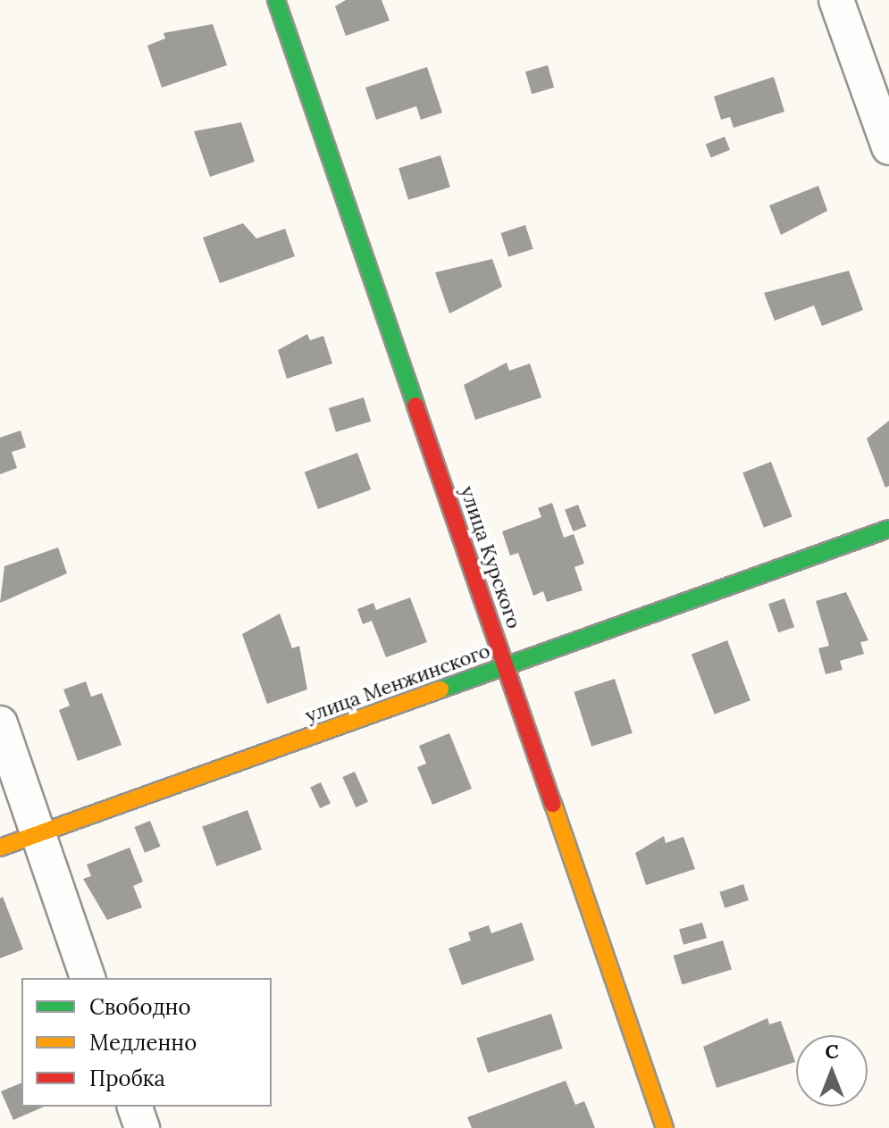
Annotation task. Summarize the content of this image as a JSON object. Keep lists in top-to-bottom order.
{
  "streets": {
    "street": ["улица Курского", "улица Менжинского"]
  },
  "crossings": [
    ["улица Курского", "улица Менжинского"]
  ],
  "legend": ["Свободно", "Медленно", "Пробка"],
  "north": "top"
}
